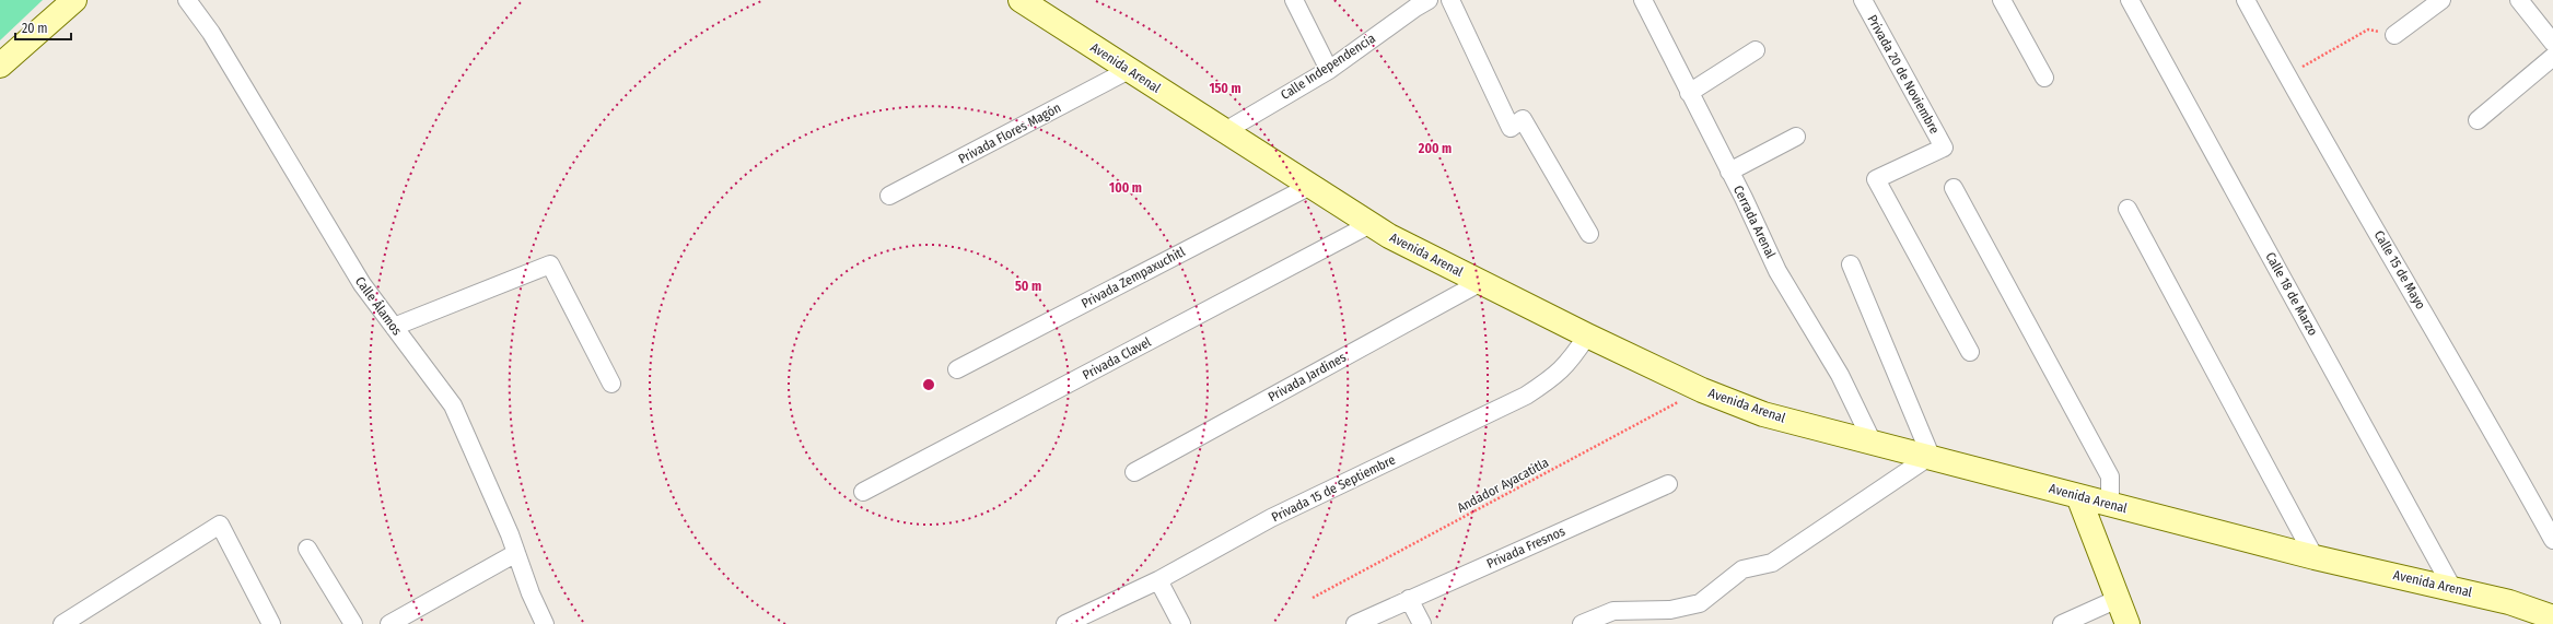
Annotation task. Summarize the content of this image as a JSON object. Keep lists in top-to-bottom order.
{
  "streets": {
    "main road": ["Avenida Arenal"],
    "street": [
      "Calle Independencia",
      "Privada 20 de Noviembre",
      "Privada Flores Magón",
      "Cerrada Arenal",
      "Calle 15 de Mayo",
      "Privada Zempaxuchitl",
      "Calle 18 de Marzo",
      "Calle Álamos",
      "Privada Clavel",
      "Privada Jardines",
      "Privada 15 de Septiembre",
      "Privada Fresnos"
    ],
    "path": ["Andador Ayacatitla"]
  },
  "crossings": [
    ["Calle Independencia", "Avenida Arenal"],
    ["Avenida Arenal", "Privada Flores Magón"],
    ["Avenida Arenal", "Cerrada Arenal"],
    ["Avenida Arenal", "Privada Zempaxuchitl"],
    ["Avenida Arenal", "Calle 18 de Marzo"],
    ["Avenida Arenal", "Privada Clavel"],
    ["Avenida Arenal", "Privada Jardines"],
    ["Avenida Arenal", "Andador Ayacatitla"],
    ["Avenida Arenal", "Privada 15 de Septiembre"]
  ],
  "scale_bar": "20 m",
  "rings": [
    "150 m",
    "200 m",
    "100 m",
    "50 m"
  ]
}
